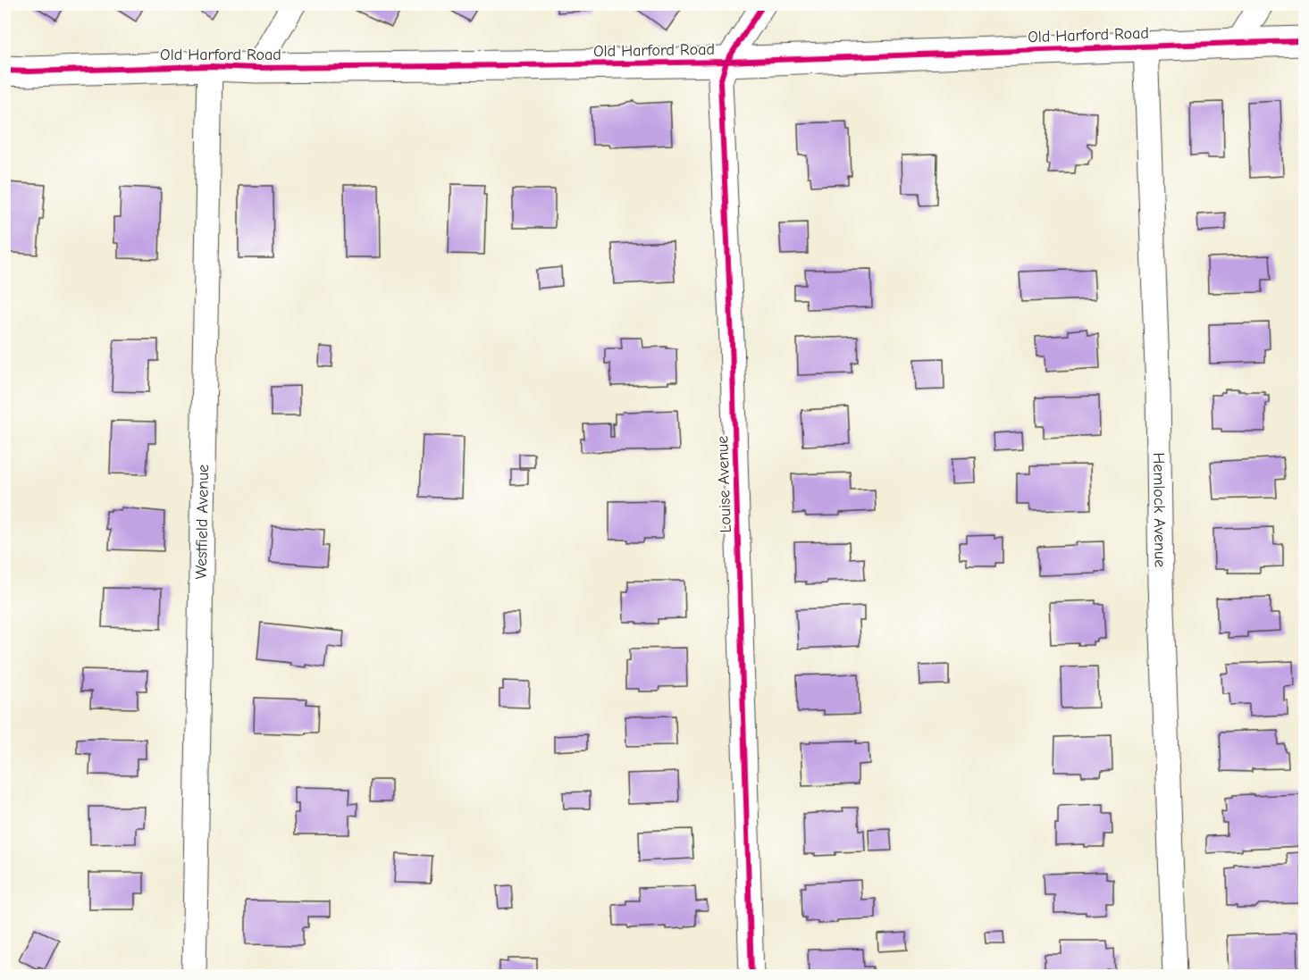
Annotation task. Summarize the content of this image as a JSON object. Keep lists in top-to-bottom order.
{
  "streets": {
    "street": [
      "Old Harford Road",
      "Louise Avenue",
      "Hemlock Avenue",
      "Westfield Avenue"
    ]
  },
  "crossings": [
    ["Old Harford Road", "Louise Avenue"],
    ["Old Harford Road", "Hemlock Avenue"],
    ["Old Harford Road", "Westfield Avenue"]
  ]
}
